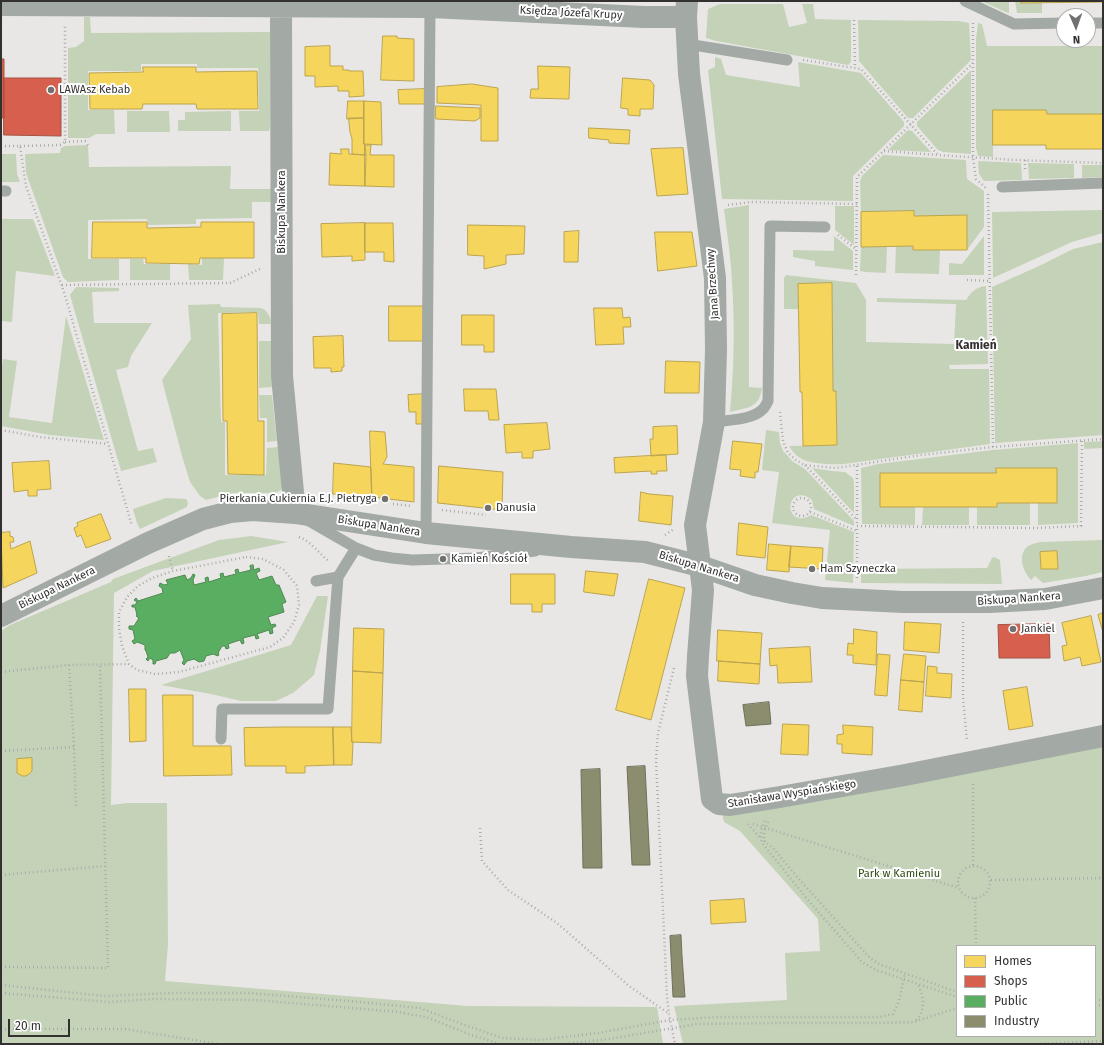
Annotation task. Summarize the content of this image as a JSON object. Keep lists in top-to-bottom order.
{
  "streets": {
    "street": [
      "Księdza Józefa Krupy",
      "Biskupa Nankera",
      "Jana Brzechwy",
      "Stanisława Wyspiańskiego"
    ]
  },
  "crossings": [
    ["Księdza Józefa Krupy", "Biskupa Nankera"],
    ["Księdza Józefa Krupy", "Jana Brzechwy"],
    ["Biskupa Nankera", "Jana Brzechwy"],
    ["Biskupa Nankera", "Stanisława Wyspiańskiego"],
    ["Jana Brzechwy", "Stanisława Wyspiańskiego"]
  ],
  "districts": ["Kamień"],
  "parks": ["Park w Kamieniu"],
  "places": [
    "LAWAsz Kebab",
    "Pierkania Cukiernia E.J. Pietryga",
    "Danusia",
    "Kamień Kościół",
    "Ham Szyneczka",
    "Jankiel"
  ],
  "legend": [
    "Homes",
    "Shops",
    "Public",
    "Industry"
  ],
  "scale_bar": "20 m",
  "north": "bottom"
}
